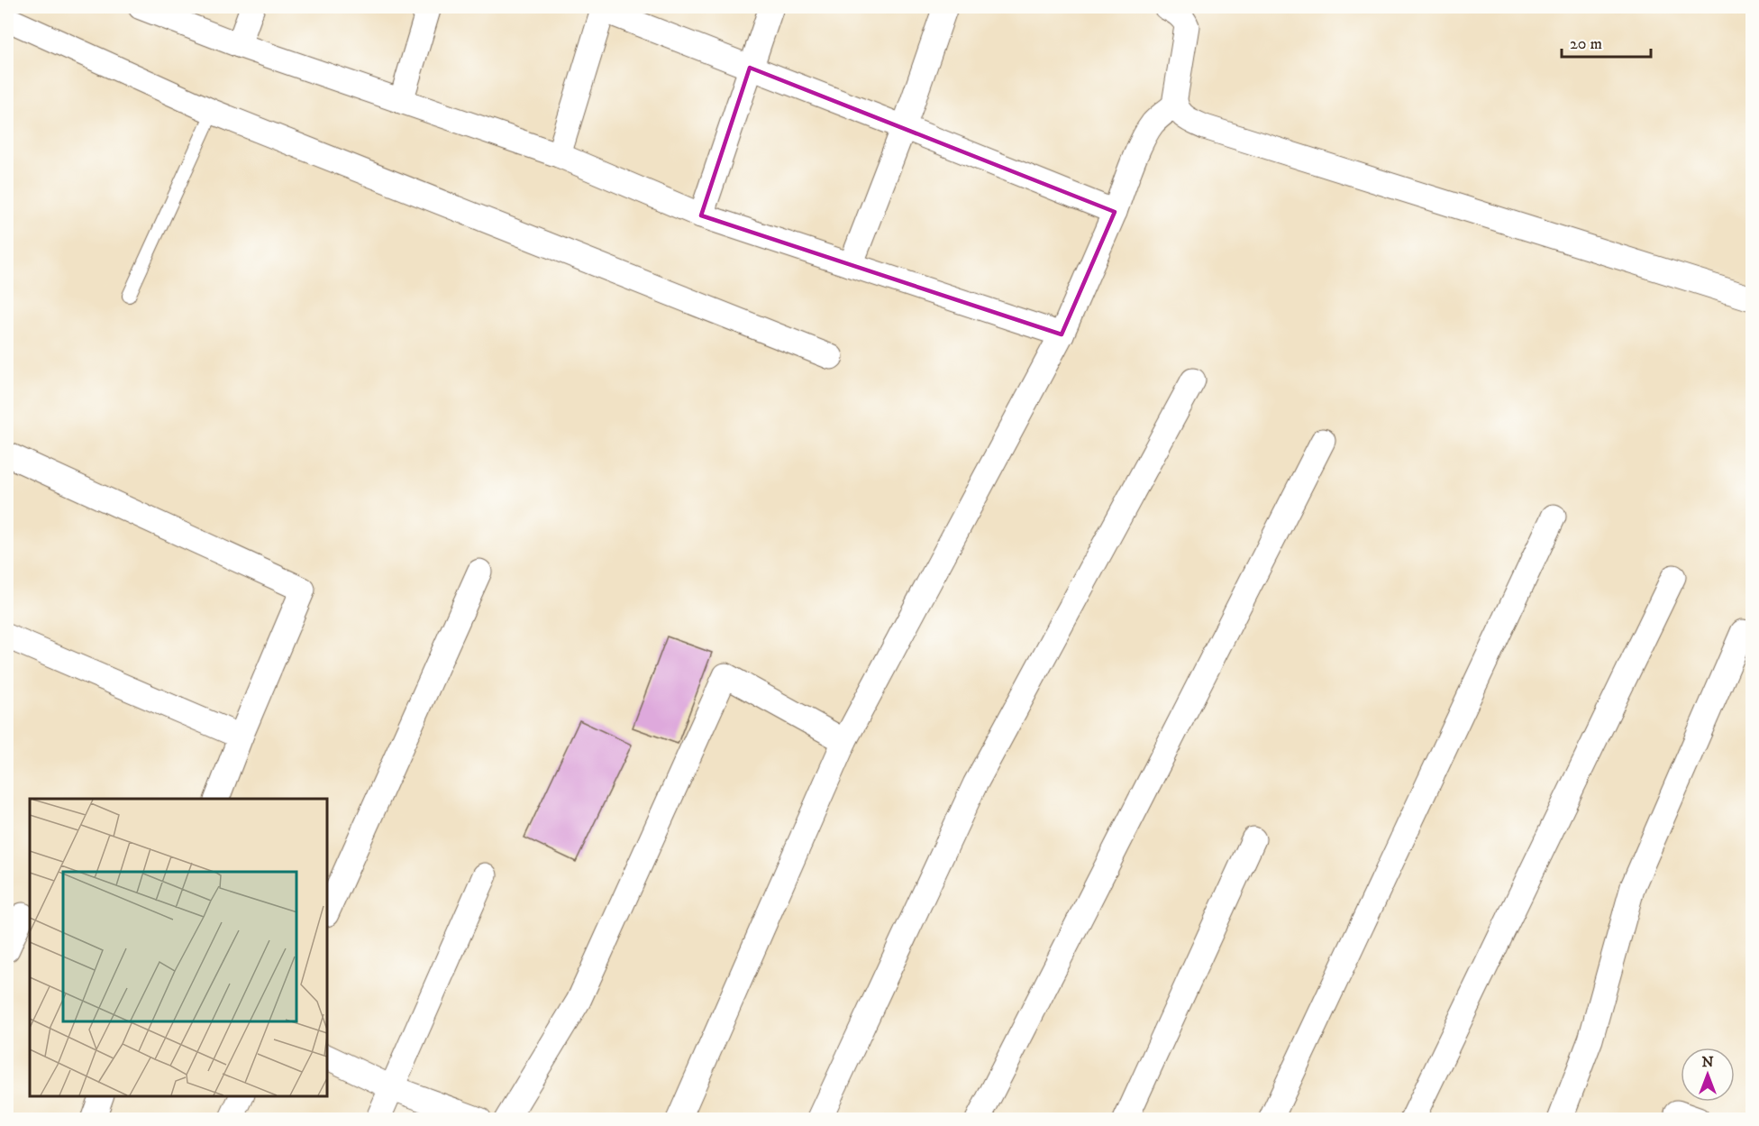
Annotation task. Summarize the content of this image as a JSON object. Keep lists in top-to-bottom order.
{
  "scale_bar": "20 m",
  "north": "top"
}
